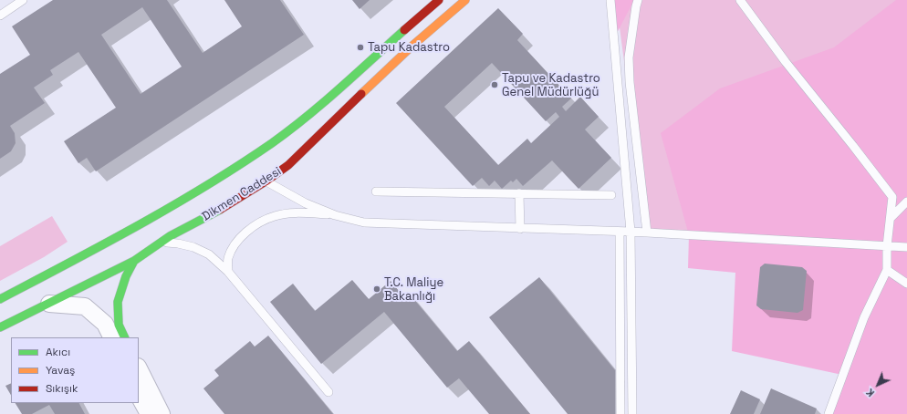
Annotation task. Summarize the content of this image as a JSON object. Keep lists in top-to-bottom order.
{
  "streets": {
    "main road": ["Dikmen Caddesi"]
  },
  "places": ["Tapu Kadastro", "Tapu ve Kadastro Genel Müdürlüğü", "T.C. Maliye Bakanlığı"],
  "legend": ["Akıcı", "Yavaş", "Sıkışık"],
  "north": "bottom left"
}
